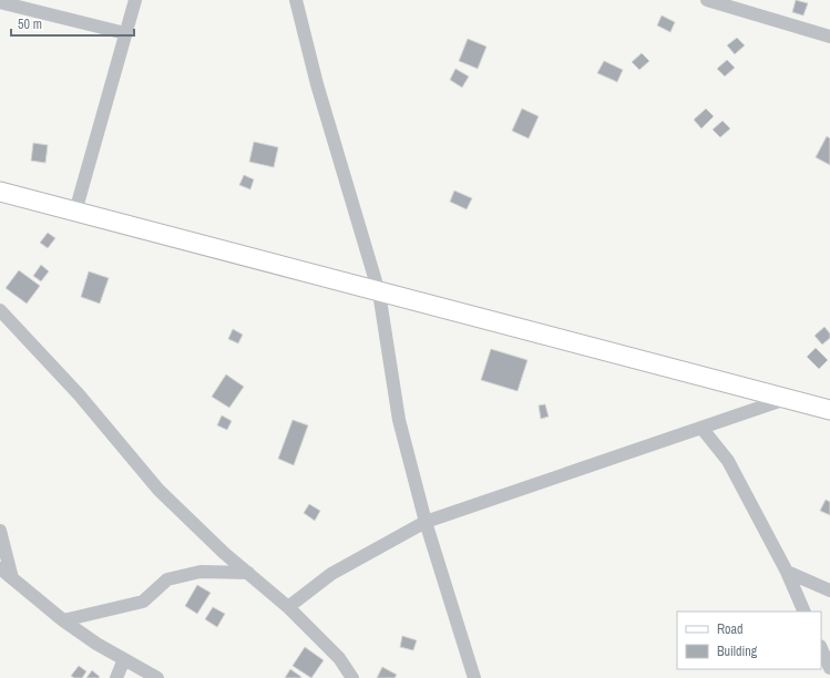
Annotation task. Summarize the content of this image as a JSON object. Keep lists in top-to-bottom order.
{
  "legend": ["Road", "Building"],
  "scale_bar": "50 m"
}
